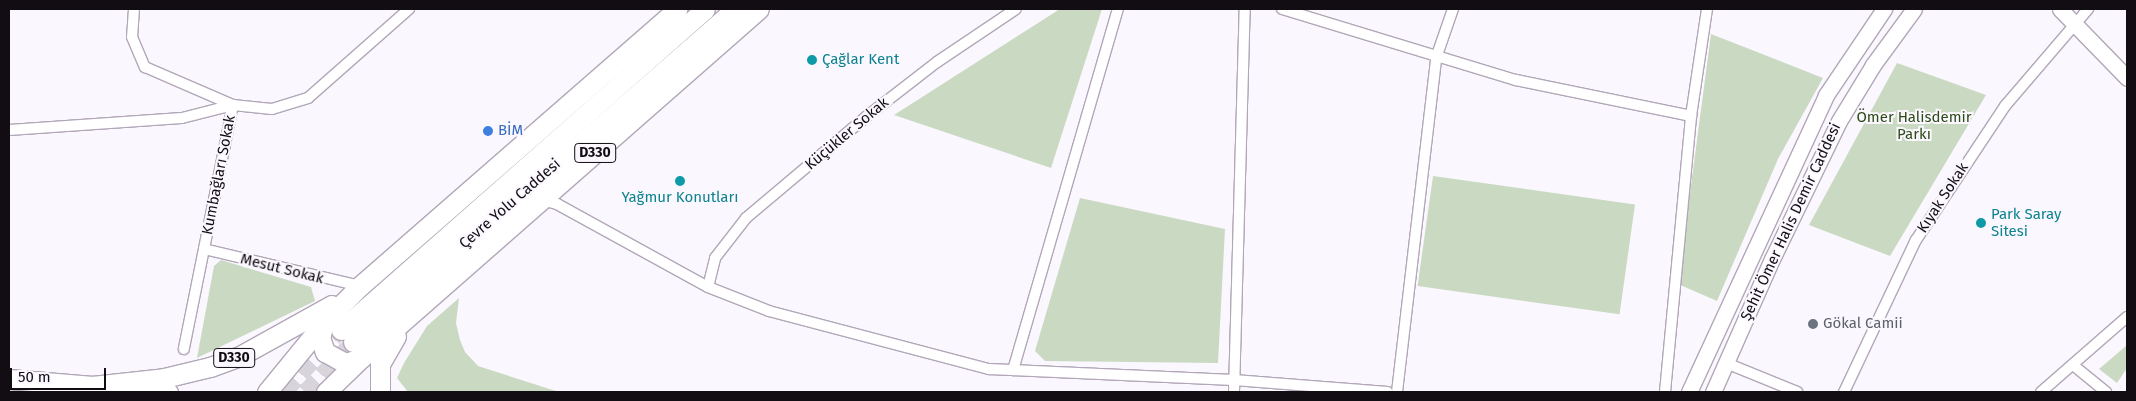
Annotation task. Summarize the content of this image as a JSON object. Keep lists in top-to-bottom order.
{
  "streets": {
    "highway": ["D330", "Çevre Yolu Caddesi"],
    "main road": ["Şehit Ömer Halis Demir Caddesi"],
    "street": [
      "Küçükler Sokak",
      "Kumbağları Sokak",
      "Kıyak Sokak",
      "Mesut Sokak"
    ]
  },
  "crossings": [
    ["D330", "Çevre Yolu Caddesi"],
    ["D330", "Mesut Sokak"],
    ["Kumbağları Sokak", "Mesut Sokak"]
  ],
  "parks": ["Ömer Halisdemir Parkı"],
  "places": [
    "Çağlar Kent",
    "BİM",
    "Yağmur Konutları",
    "Park Saray Sitesi",
    "Gökal Camii"
  ],
  "scale_bar": "50 m"
}
